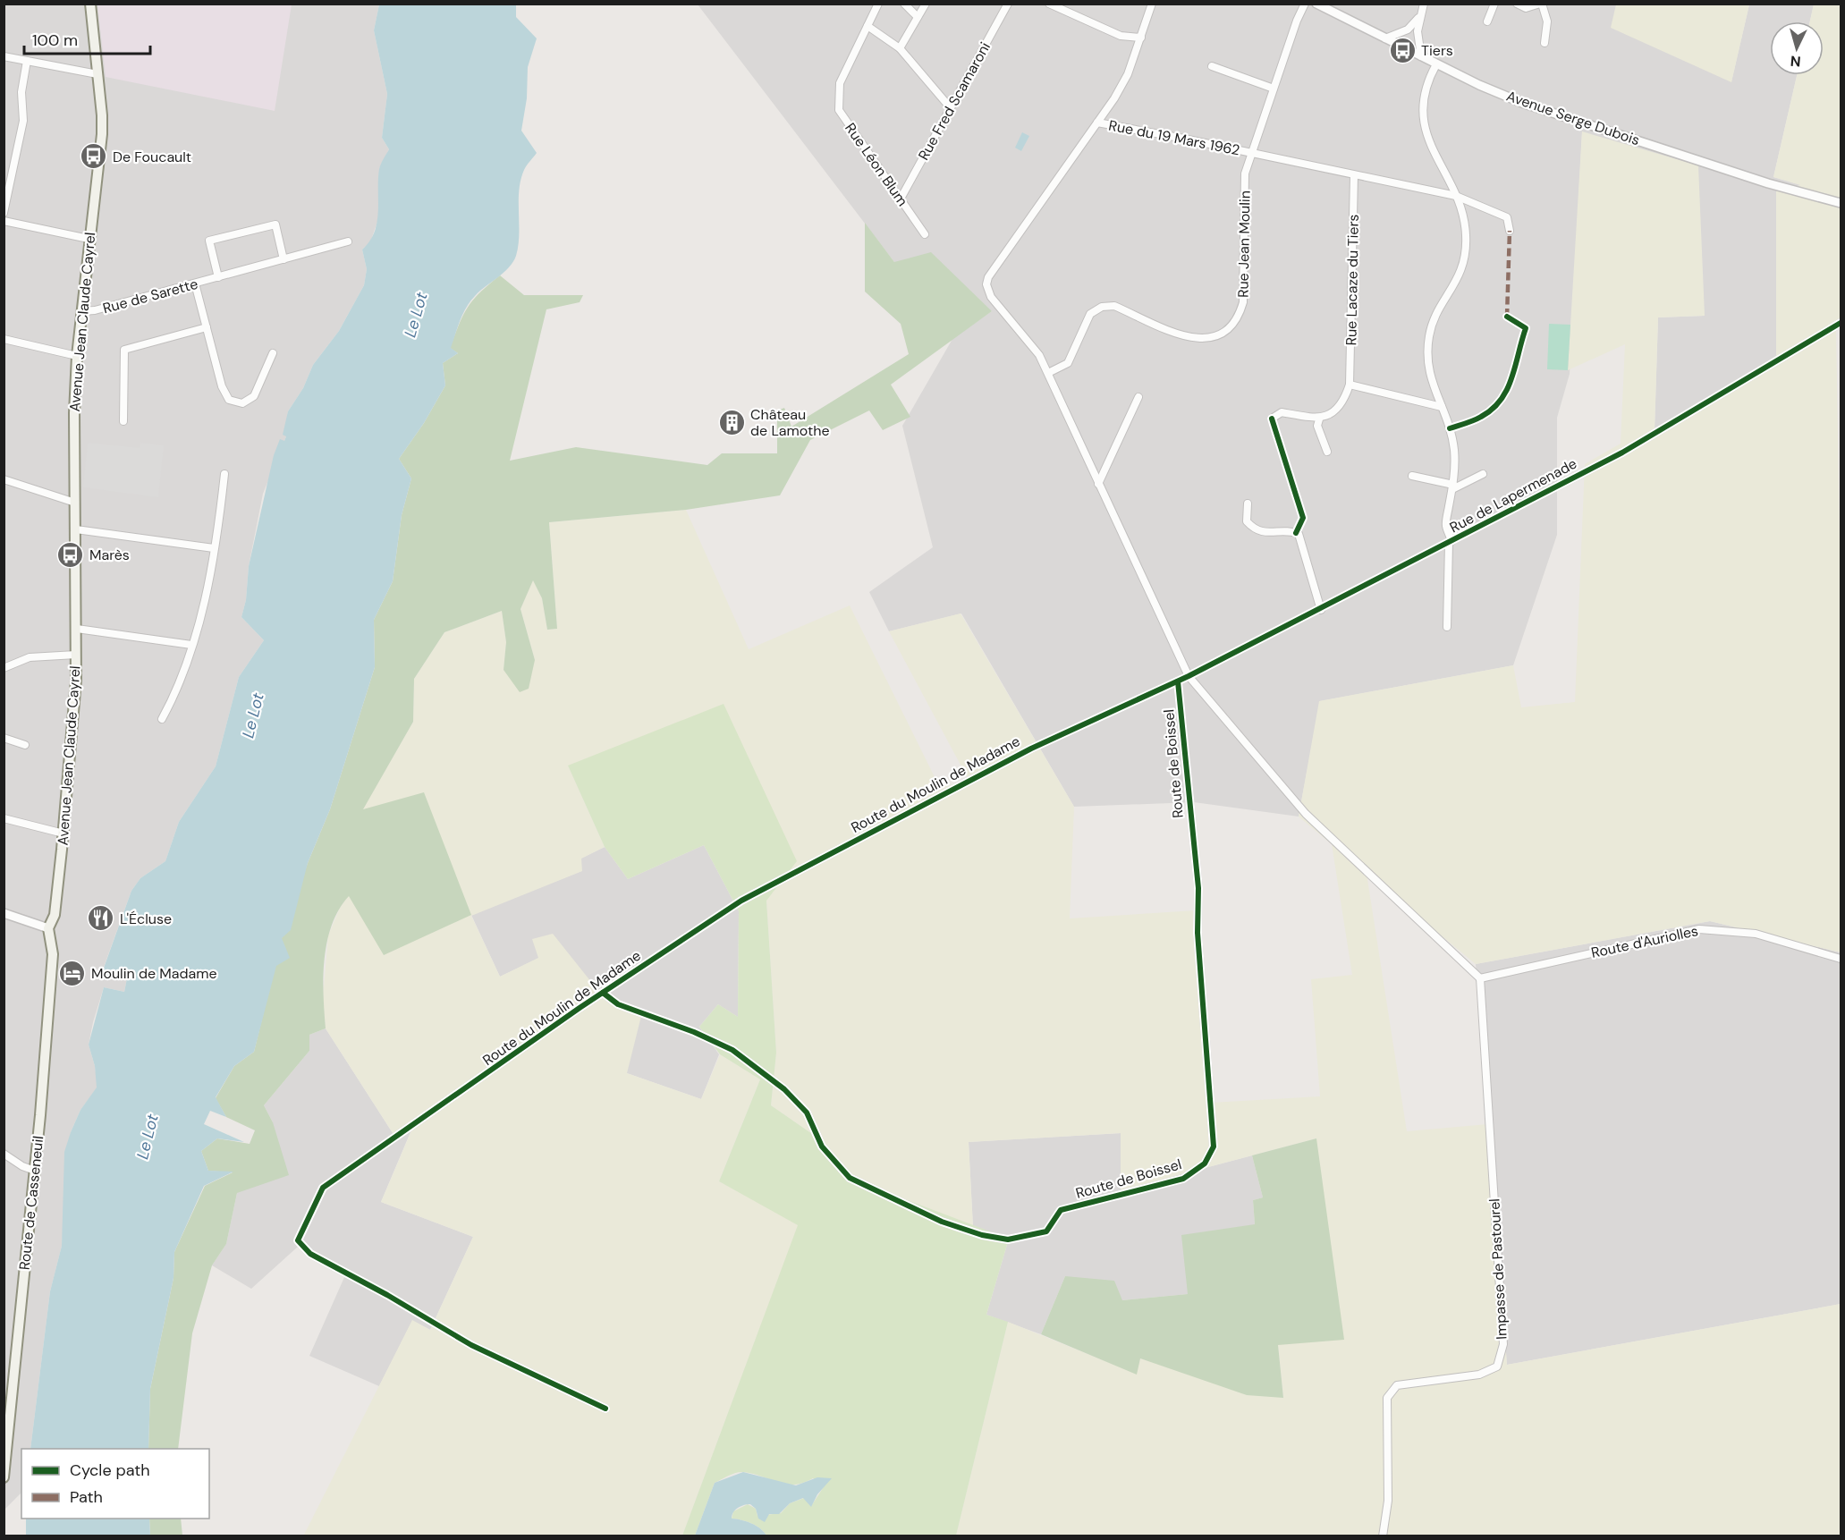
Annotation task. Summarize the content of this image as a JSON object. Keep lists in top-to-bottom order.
{
  "streets": {
    "main road": ["Avenue Jean Claude Cayrel", "Route de Casseneuil"],
    "street": [
      "Rue Fred Scamaroni",
      "Avenue Serge Dubois",
      "Rue du 19 Mars 1962",
      "Rue Léon Blum",
      "Rue Jean Moulin",
      "Rue Lacaze du Tiers",
      "Rue de Sarette",
      "Rue de Lapermenade",
      "Route de Boissel",
      "Route du Moulin de Madame",
      "Route d'Auriolles",
      "Impasse de Pastourel"
    ]
  },
  "crossings": [
    ["Rue Fred Scamaroni", "Rue Léon Blum"],
    ["Rue du 19 Mars 1962", "Rue Jean Moulin"],
    ["Rue de Sarette", "Avenue Jean Claude Cayrel"],
    ["Avenue Jean Claude Cayrel", "Route de Casseneuil"],
    ["Rue de Lapermenade", "Route du Moulin de Madame"],
    ["Route de Boissel", "Route du Moulin de Madame"],
    ["Route d'Auriolles", "Impasse de Pastourel"]
  ],
  "water": ["Le Lot"],
  "places": {
    "bus stop": ["Tiers", "De Foucault", "Marès"],
    "building": ["Château de Lamothe"],
    "restaurant": ["L'Écluse"],
    "hotel": ["Moulin de Madame"]
  },
  "legend": ["Cycle path", "Path"],
  "scale_bar": "100 m",
  "north": "bottom"
}
